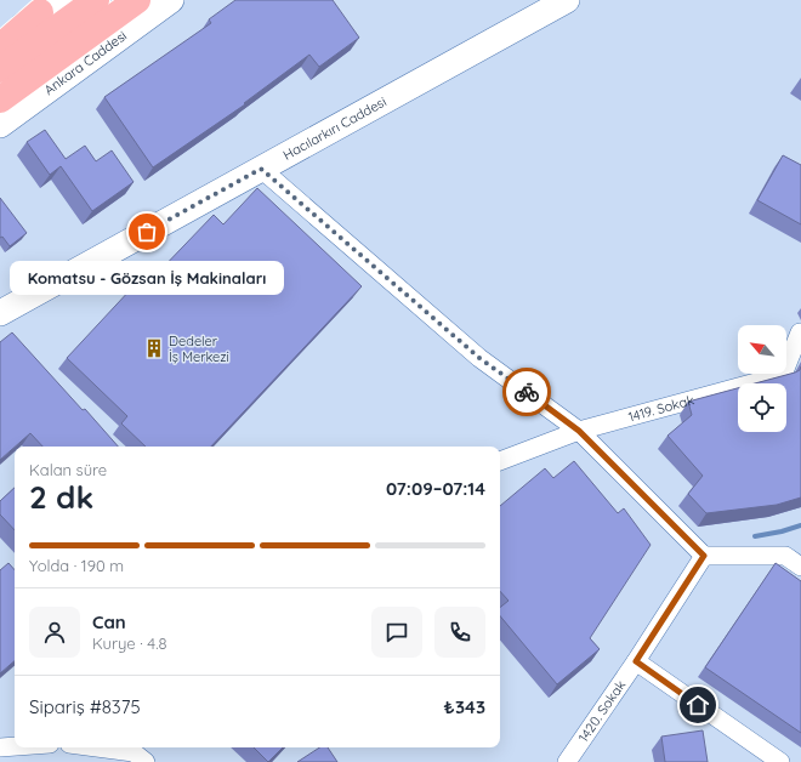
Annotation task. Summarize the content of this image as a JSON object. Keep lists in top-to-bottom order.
{
  "streets": {
    "highway": ["Ankara Caddesi"],
    "street": ["Hacılarkırı Caddesi", "1419. Sokak", "1420. Sokak"]
  },
  "places": {
    "other": ["Komatsu - Gözsan İş Makinaları"],
    "building": ["Dedeler İş Merkezi"]
  },
  "north": "top left",
  "page": {
    "bubble": "Komatsu - Gözsan İş Makinaları",
    "heading": ["2 dk", "Kalan süre", "07:09–07:14"],
    "panel": [
      "Can",
      "Kurye · 4.8",
      "Sipariş #8375",
      "₺343"
    ],
    "bar": "Yolda · 190 m"
  }
}
